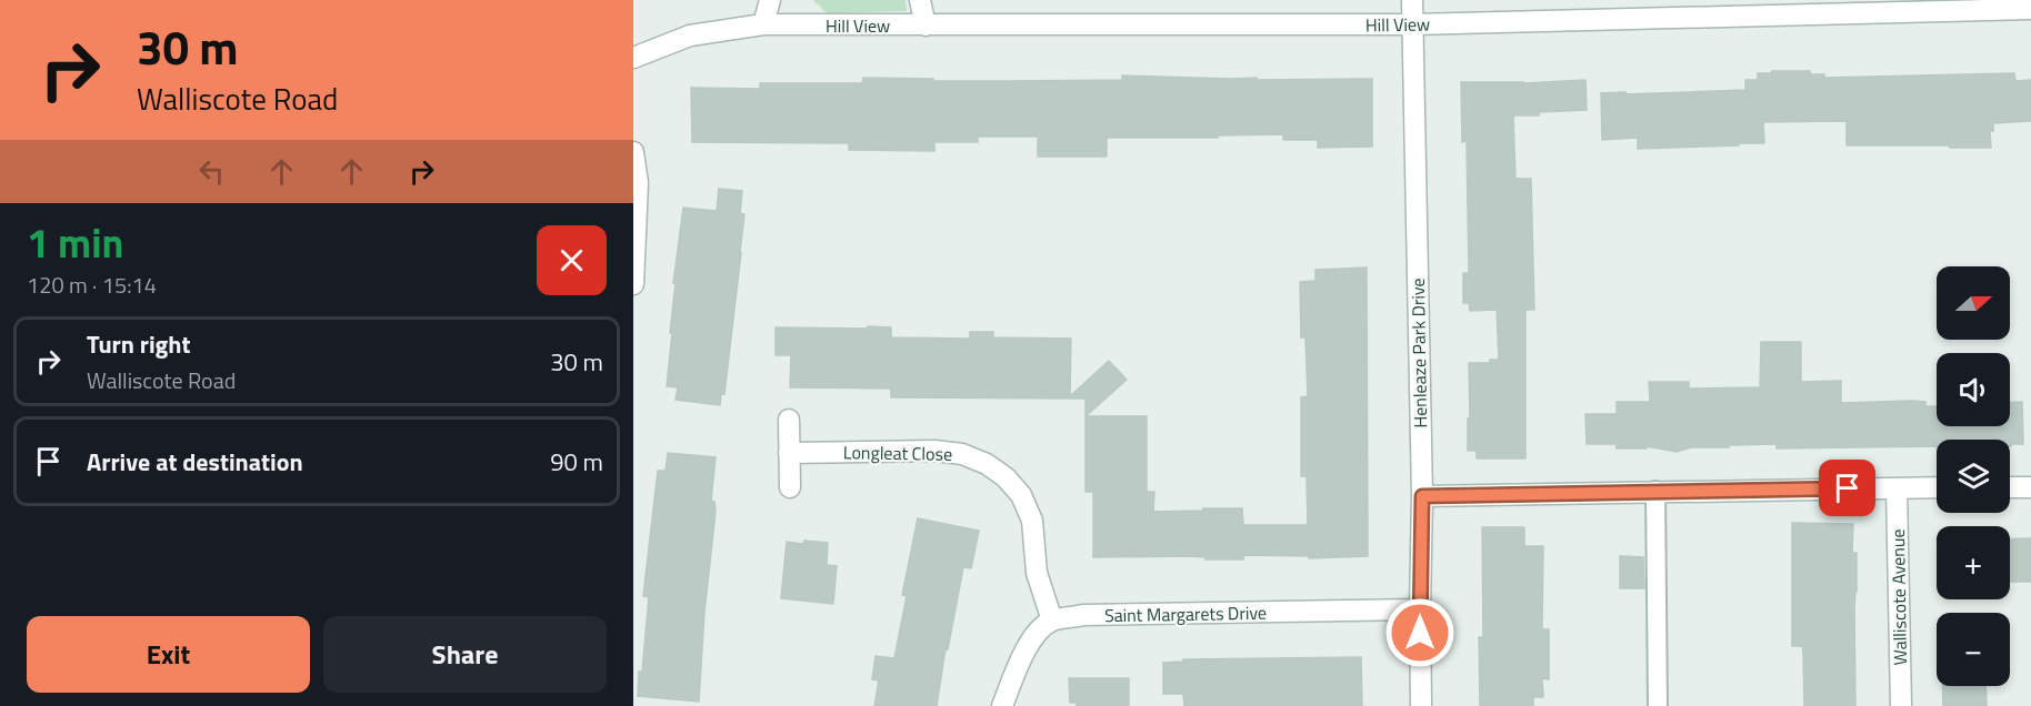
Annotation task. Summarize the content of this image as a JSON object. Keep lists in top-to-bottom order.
{
  "streets": {
    "street": [
      "Hill View",
      "Henleaze Park Drive",
      "Longleat Close",
      "Walliscote Avenue",
      "Saint Margarets Drive"
    ]
  },
  "crossings": [
    ["Hill View", "Henleaze Park Drive"],
    ["Henleaze Park Drive", "Saint Margarets Drive"],
    ["Longleat Close", "Saint Margarets Drive"]
  ],
  "north": "right",
  "page": {
    "turn": ["30 m", "Walliscote Road"],
    "heading": ["1 min", "120 m · 15:14"],
    "map_buttons": ["+", "−"],
    "list": [
      {
        "name": "Turn right",
        "note": "Walliscote Road",
        "value": "30 m"
      },
      {
        "name": "Arrive at destination",
        "value": "90 m"
      }
    ],
    "buttons": ["Exit", "Share"]
  }
}
